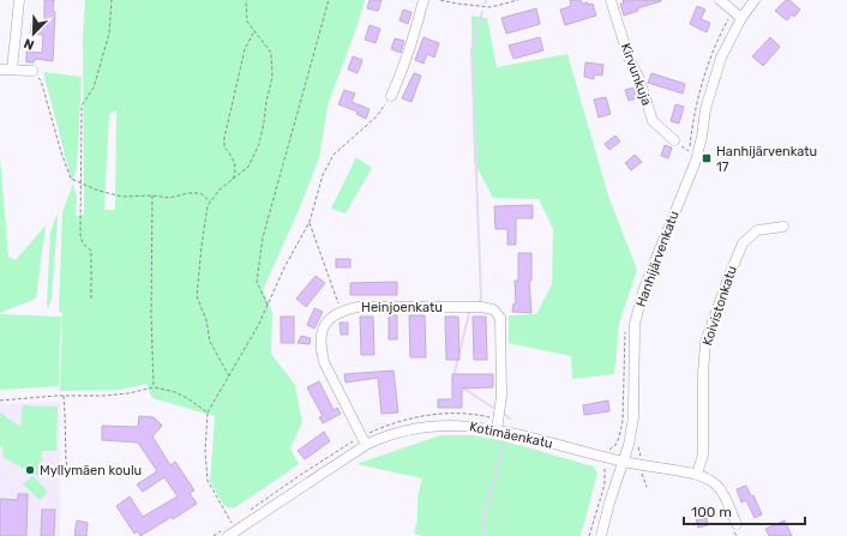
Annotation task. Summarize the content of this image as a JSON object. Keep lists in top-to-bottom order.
{
  "streets": {
    "street": [
      "Kirvunkuja",
      "Hanhijärvenkatu",
      "Koivistonkatu",
      "Heinjoenkatu",
      "Kotimäenkatu"
    ]
  },
  "crossings": [
    ["Hanhijärvenkatu", "Kotimäenkatu"],
    ["Koivistonkatu", "Kotimäenkatu"],
    ["Heinjoenkatu", "Kotimäenkatu"]
  ],
  "places": {
    "transit": ["Hanhijärvenkatu 17"],
    "other": ["Myllymäen koulu"]
  },
  "scale_bar": "100 m",
  "north": "bottom left"
}
